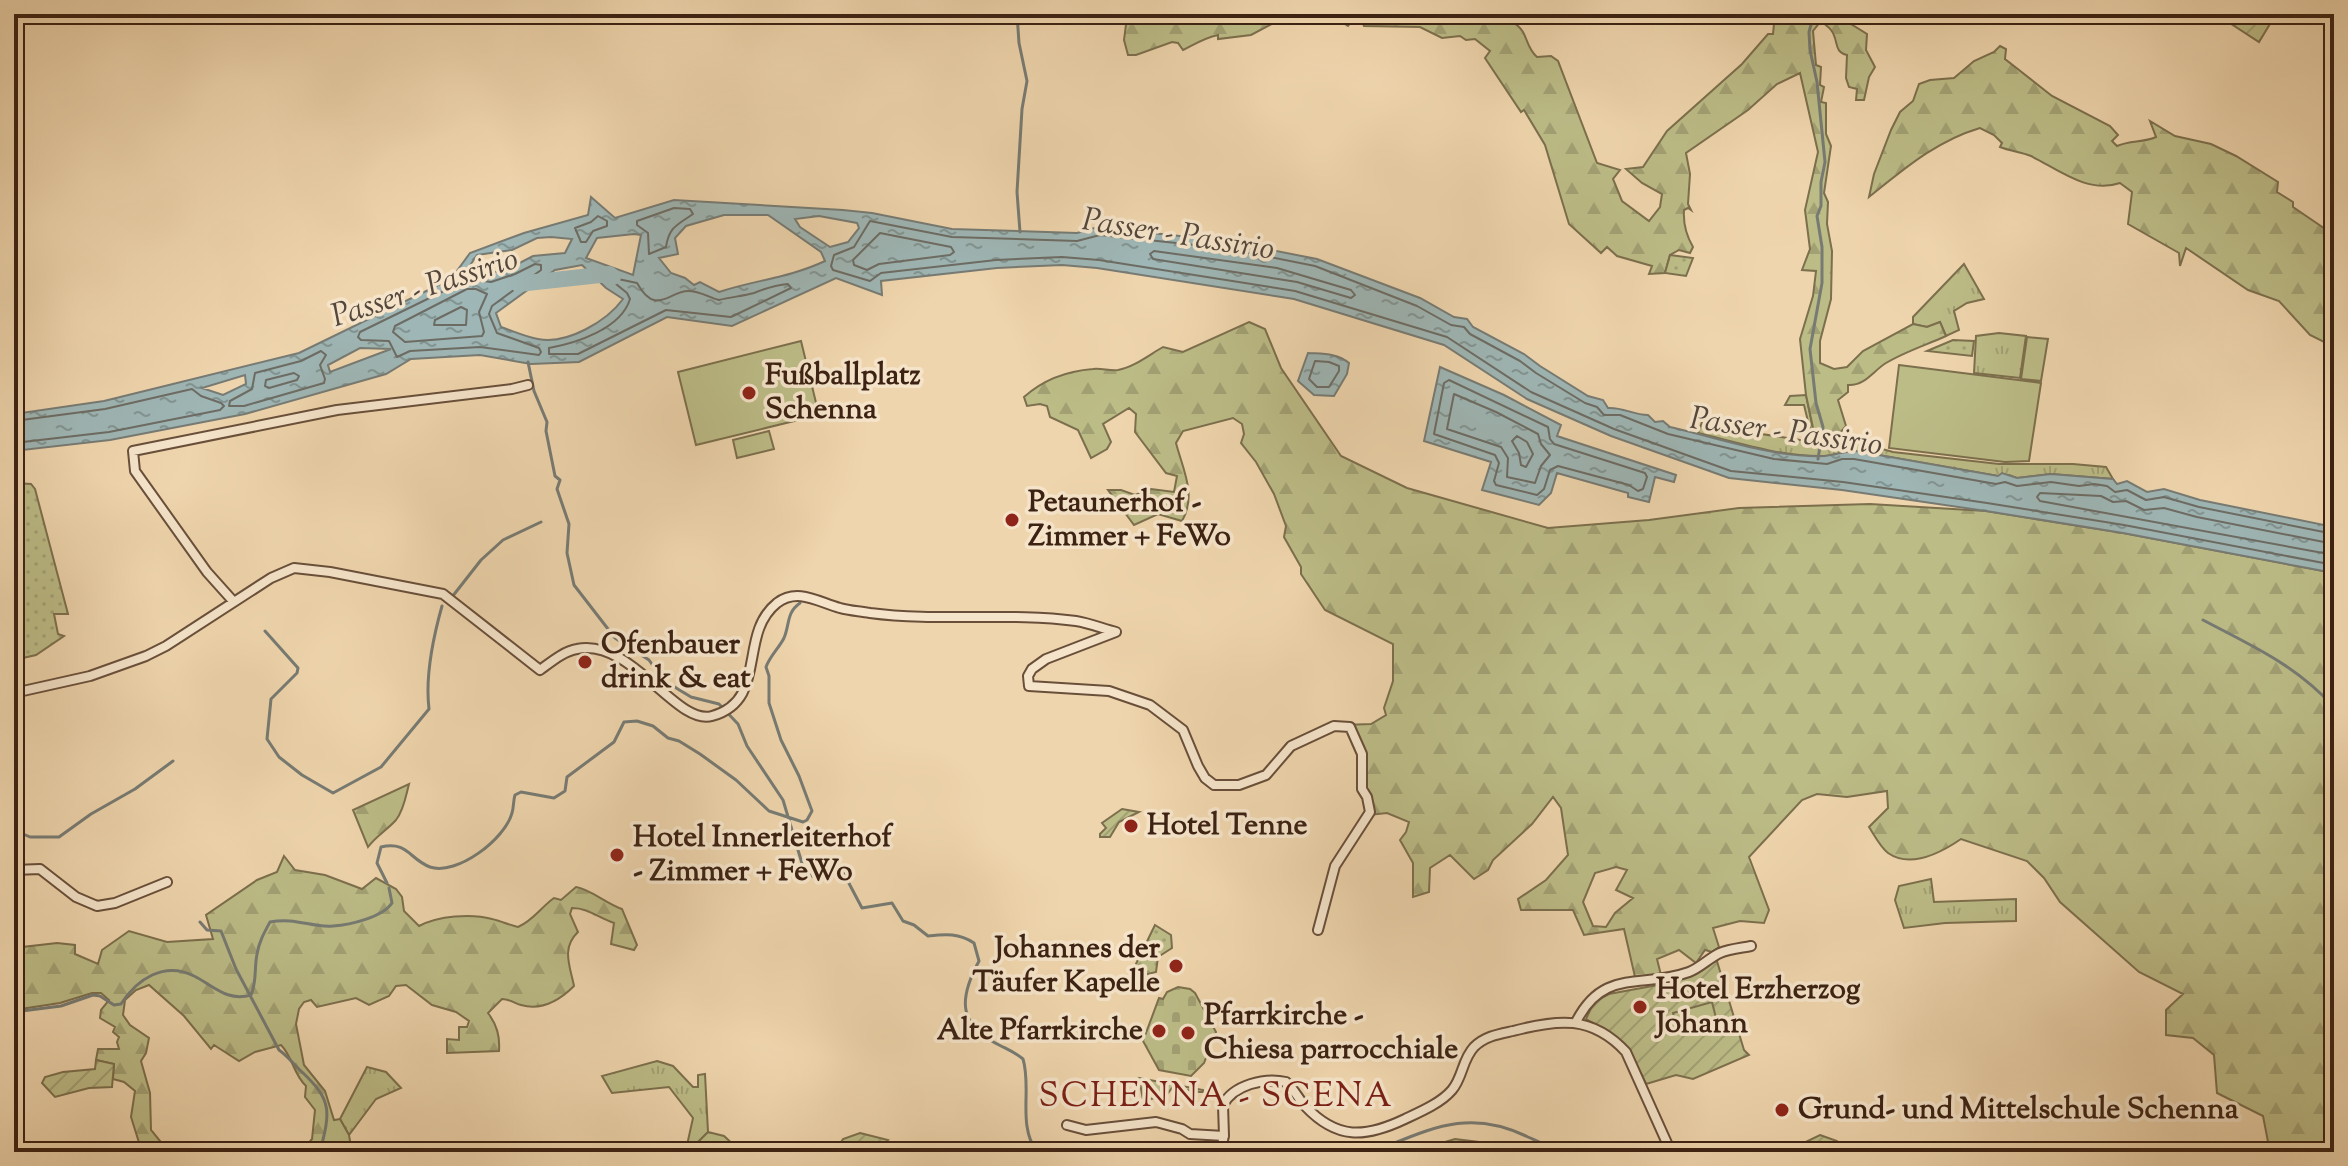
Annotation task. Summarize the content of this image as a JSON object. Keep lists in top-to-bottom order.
{
  "districts": ["SCHENNA - SCENA"],
  "water": ["Passer - Passirio"],
  "places": [
    "Fußballplatz Schenna",
    "Petaunerhof - Zimmer + FeWo",
    "Ofenbauer drink & eat",
    "Hotel Tenne",
    "Hotel Innerleiterhof - Zimmer + FeWo",
    "Johannes der Täufer Kapelle",
    "Hotel Erzherzog Johann",
    "Alte Pfarrkirche",
    "Pfarrkirche - Chiesa parrocchiale",
    "Grund- und Mittelschule Schenna"
  ]
}
